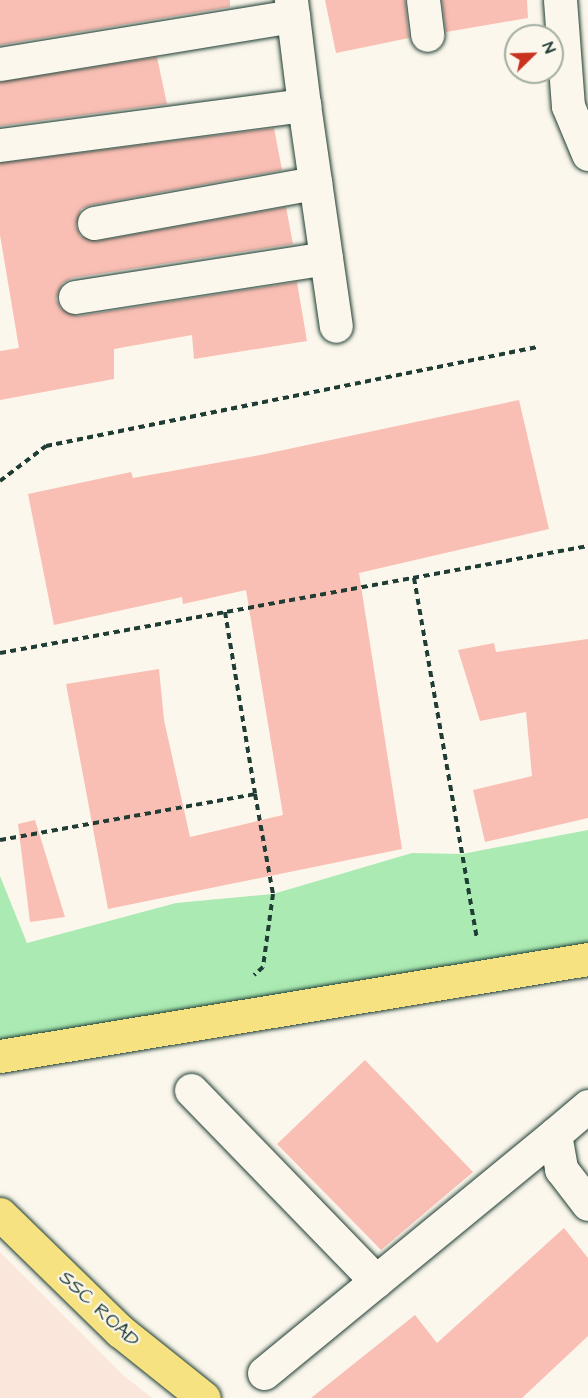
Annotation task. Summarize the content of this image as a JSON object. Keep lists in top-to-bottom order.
{
  "streets": {
    "main road": ["SSC ROAD"]
  },
  "north": "top right"
}
